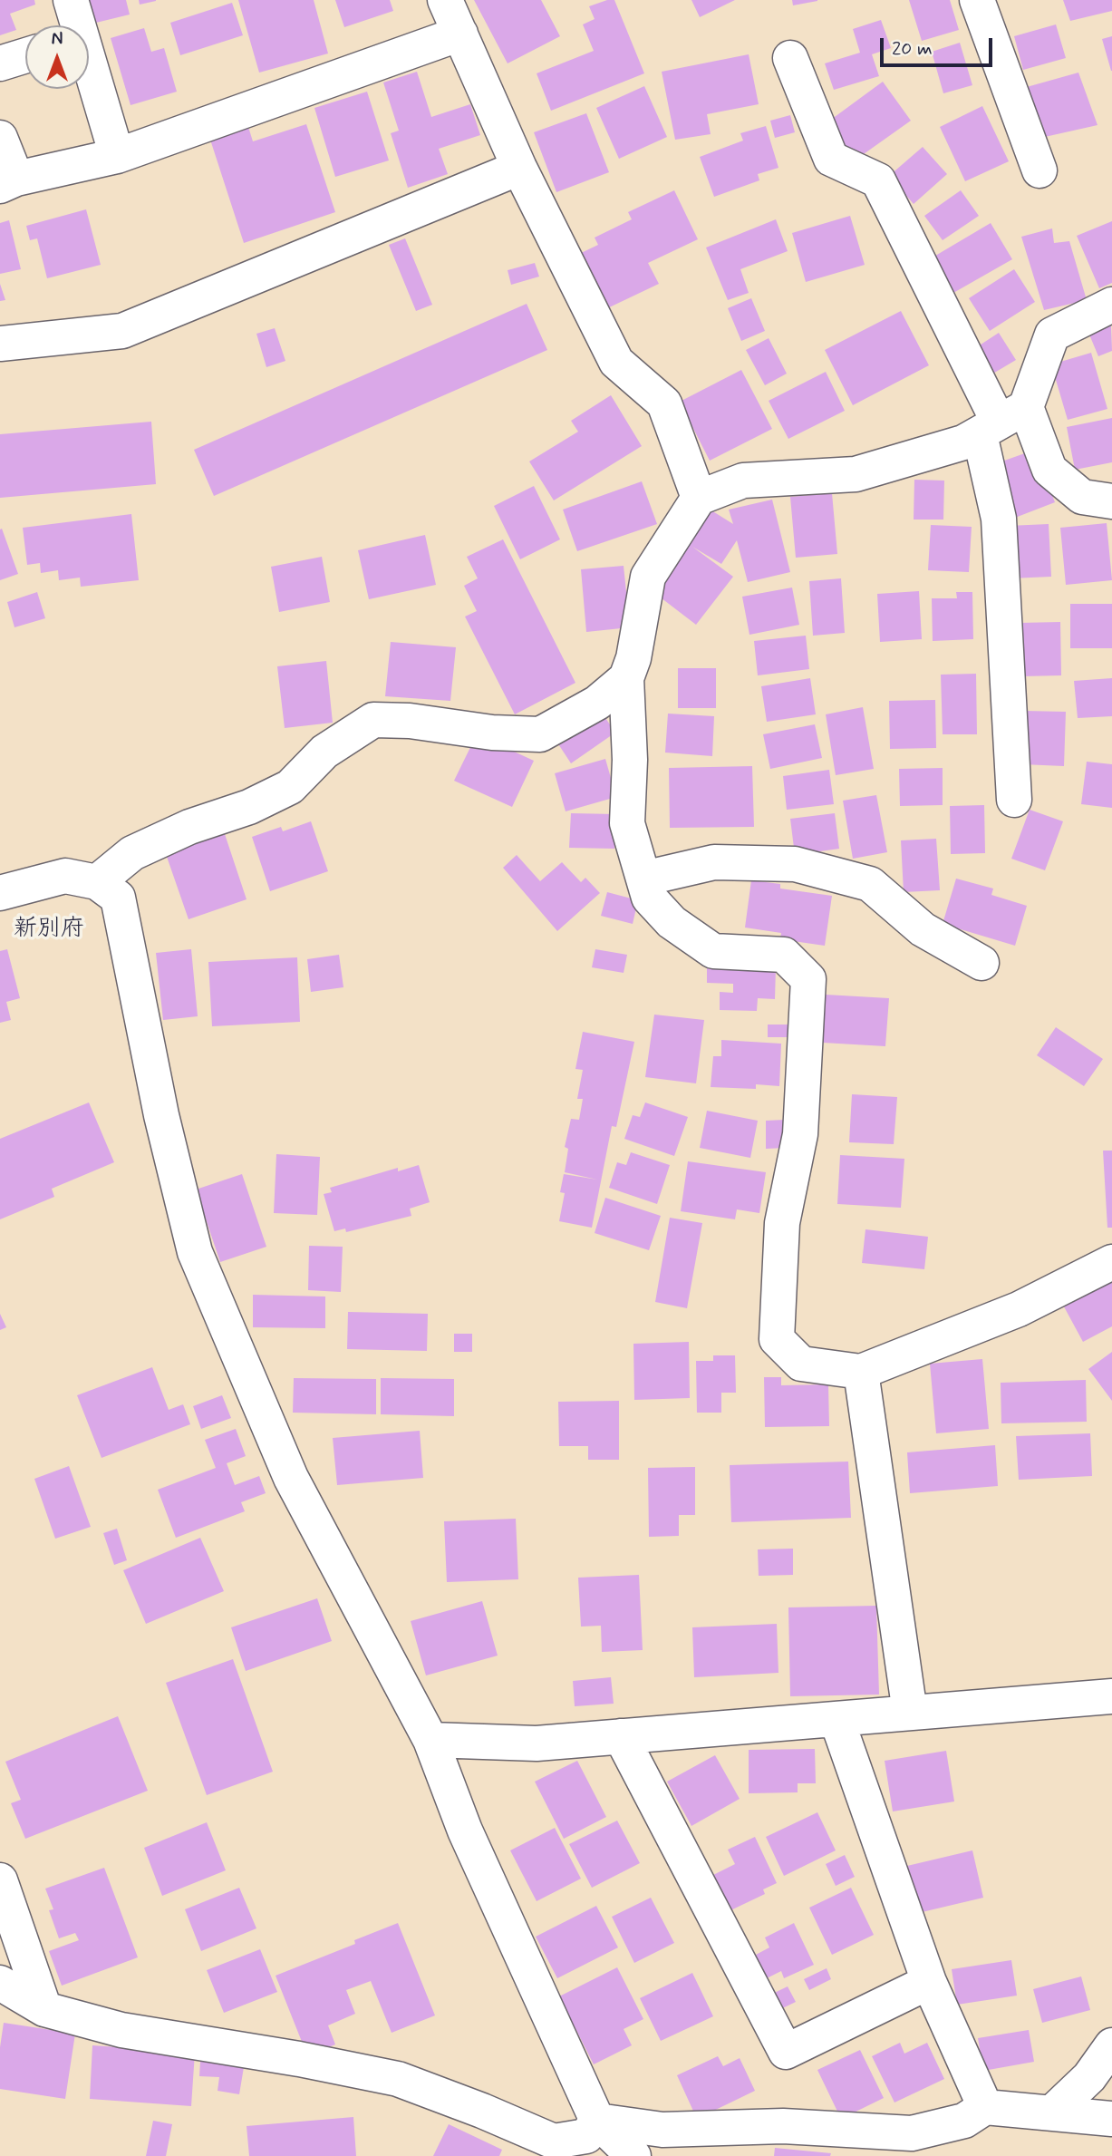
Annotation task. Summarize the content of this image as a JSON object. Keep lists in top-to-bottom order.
{
  "districts": ["新別府"],
  "scale_bar": "20 m",
  "north": "top"
}
